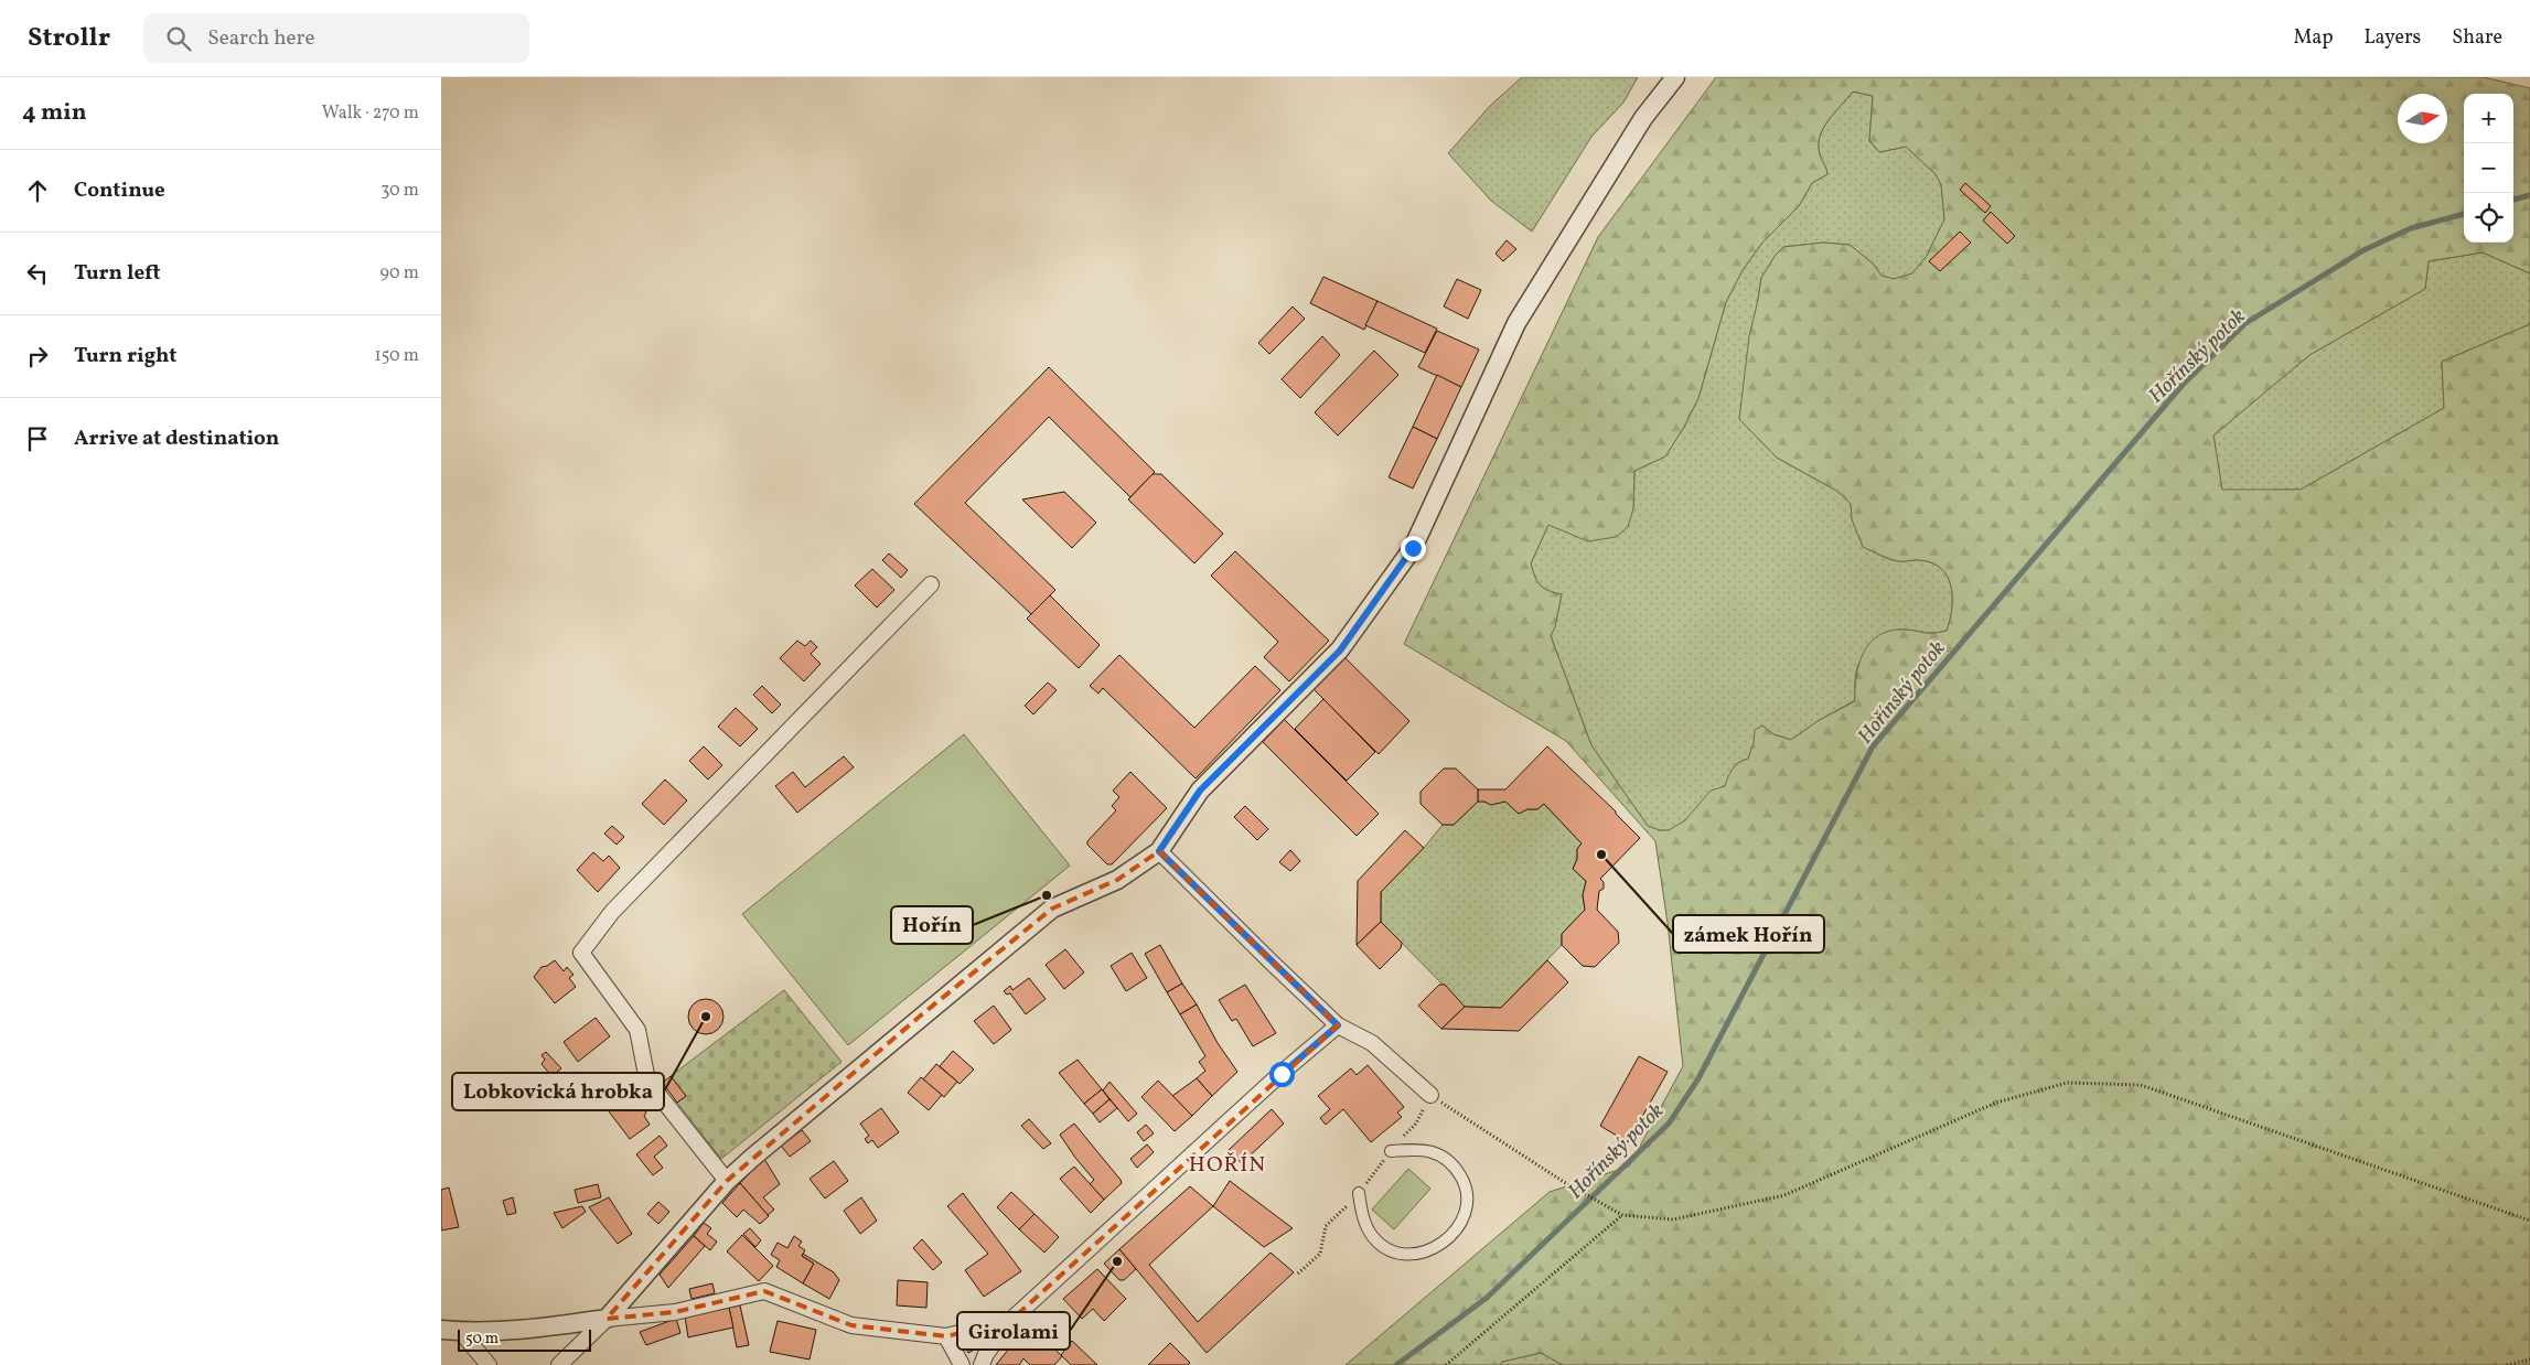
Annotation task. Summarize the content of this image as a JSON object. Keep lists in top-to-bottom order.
{
  "districts": ["HOŘÍN"],
  "water": ["Hořínský potok"],
  "places": [
    "zámek Hořín",
    "Hořín",
    "Lobkovická hrobka",
    "Girolami"
  ],
  "scale_bar": "50 m",
  "north": "right",
  "page": {
    "header": "Strollr",
    "search": "Search here",
    "nav": ["Map", "Layers", "Share"],
    "heading": ["4 min", "Walk · 270 m"],
    "map_buttons": ["+", "−"],
    "list": [
      ["Continue", "30 m"],
      ["Turn left", "90 m"],
      ["Turn right", "150 m"],
      "Arrive at destination"
    ],
    "scale": "50 m"
  }
}
